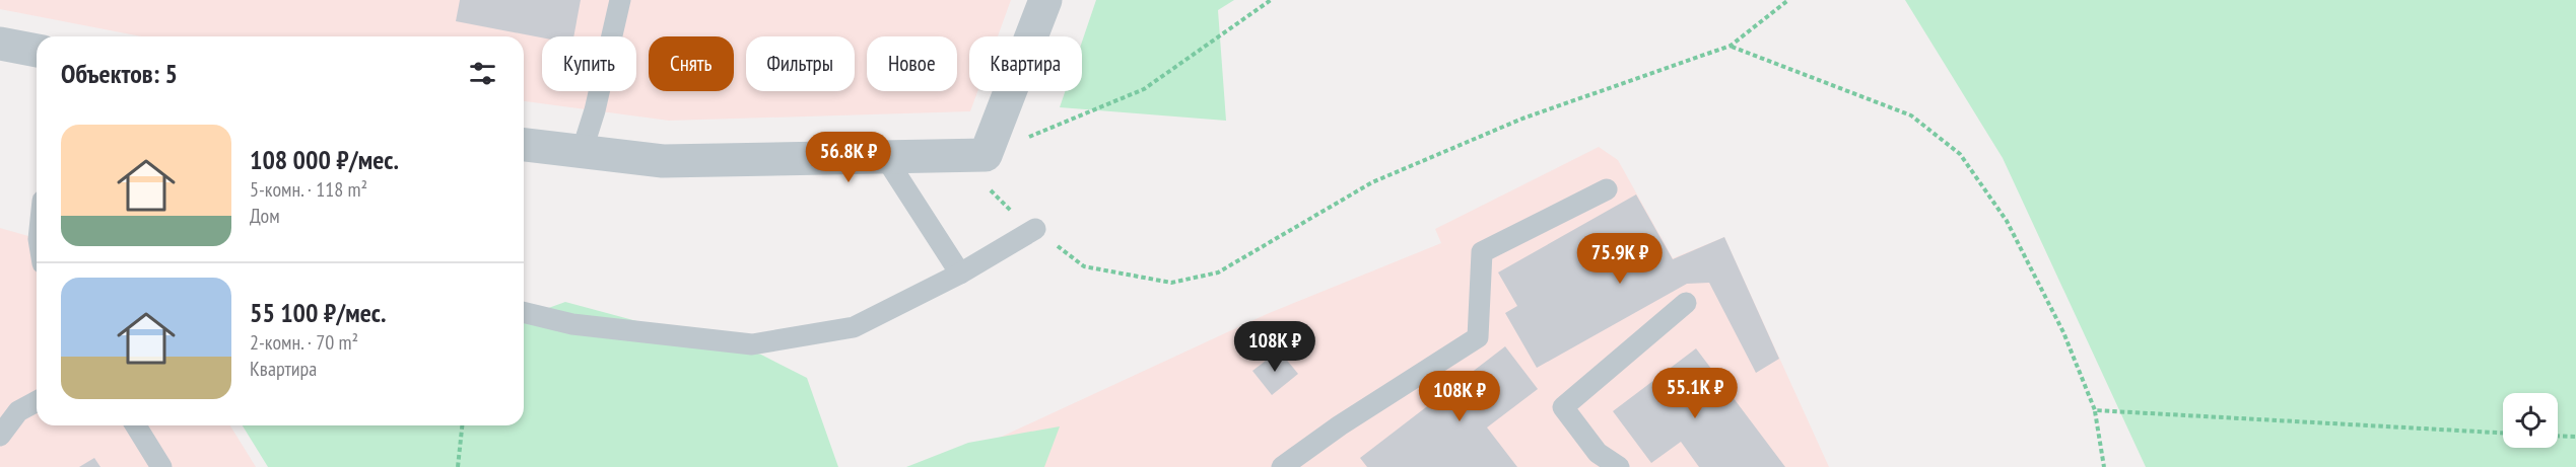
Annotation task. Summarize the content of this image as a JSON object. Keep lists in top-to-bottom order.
{
  "page": {
    "chip": [
      "Купить",
      "Снять",
      "Фильтры",
      "Новое",
      "Квартира"
    ],
    "heading": "Объектов: 5",
    "list": [
      {
        "name": "108 000 ₽/мес.",
        "note": "5-комн. · 118 m² · Дом"
      },
      {
        "name": "55 100 ₽/мес.",
        "note": "2-комн. · 70 m² · Квартира"
      }
    ],
    "price": [
      "56.8K ₽",
      "75.9K ₽",
      "108K ₽",
      "55.1K ₽",
      "108K ₽"
    ]
  }
}
